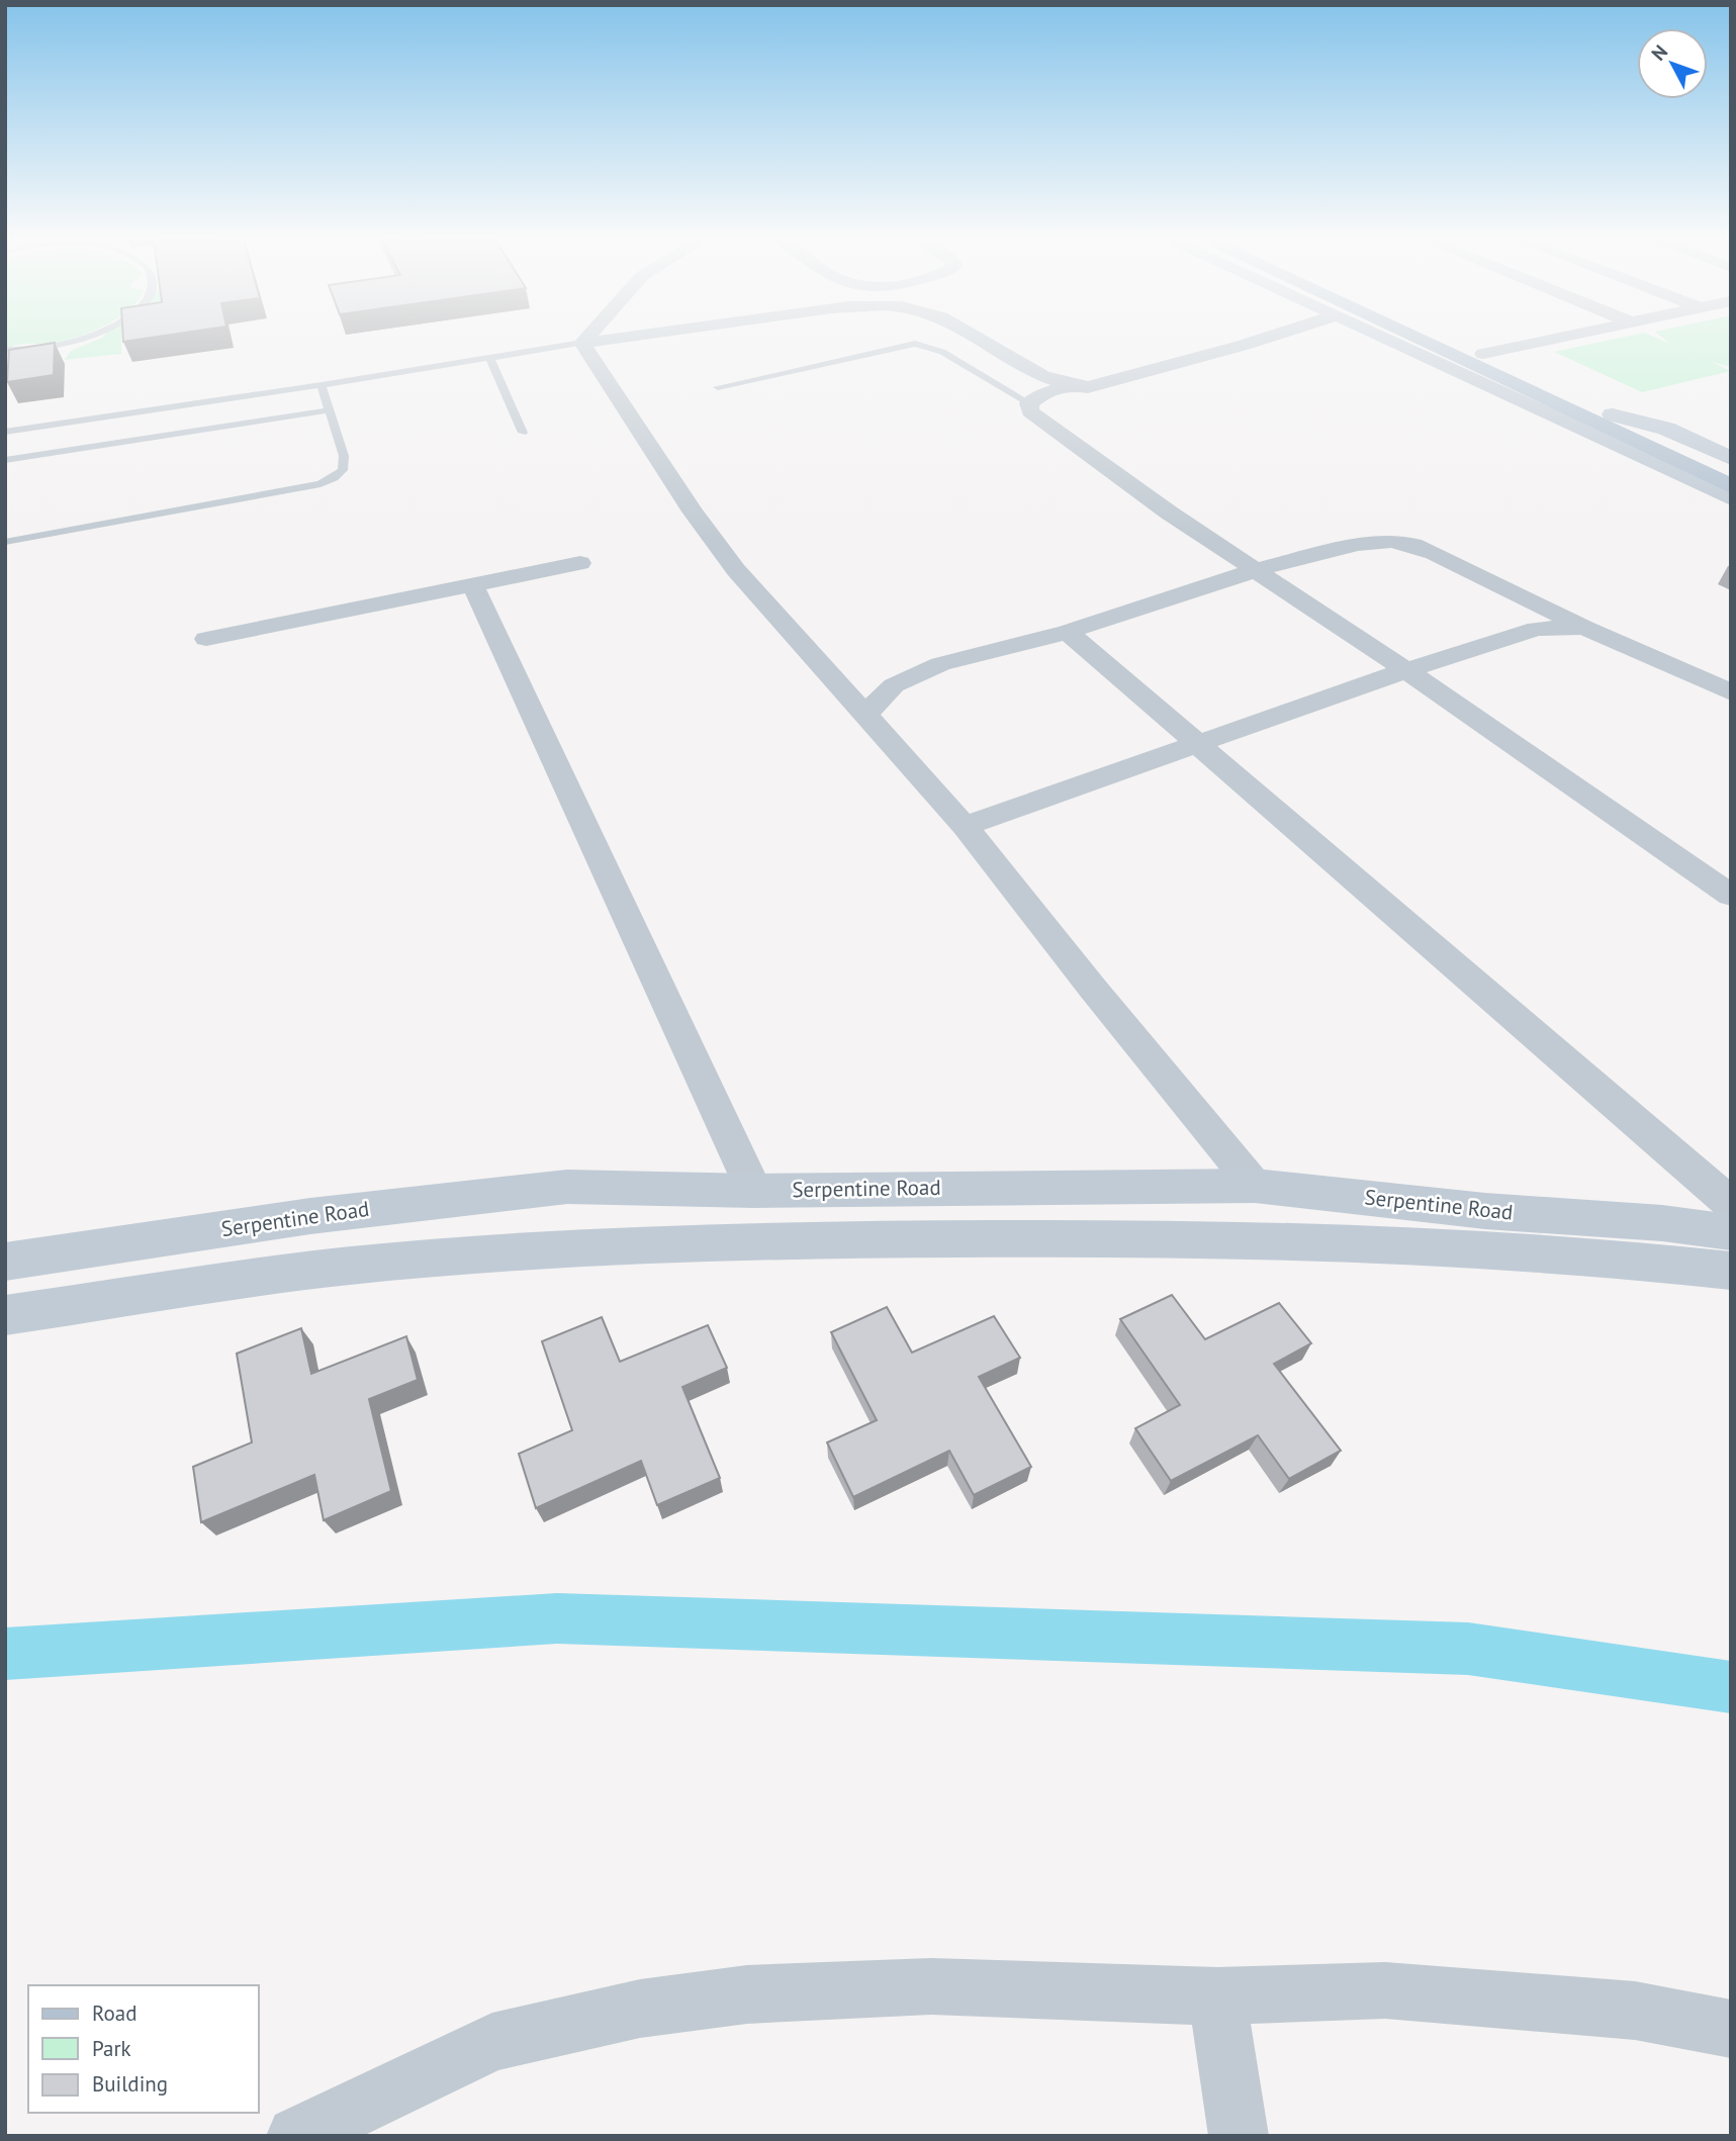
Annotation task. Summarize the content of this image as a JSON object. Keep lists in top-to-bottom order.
{
  "streets": {
    "main road": ["Serpentine Road"]
  },
  "legend": ["Road", "Park", "Building"],
  "north": "top left"
}
